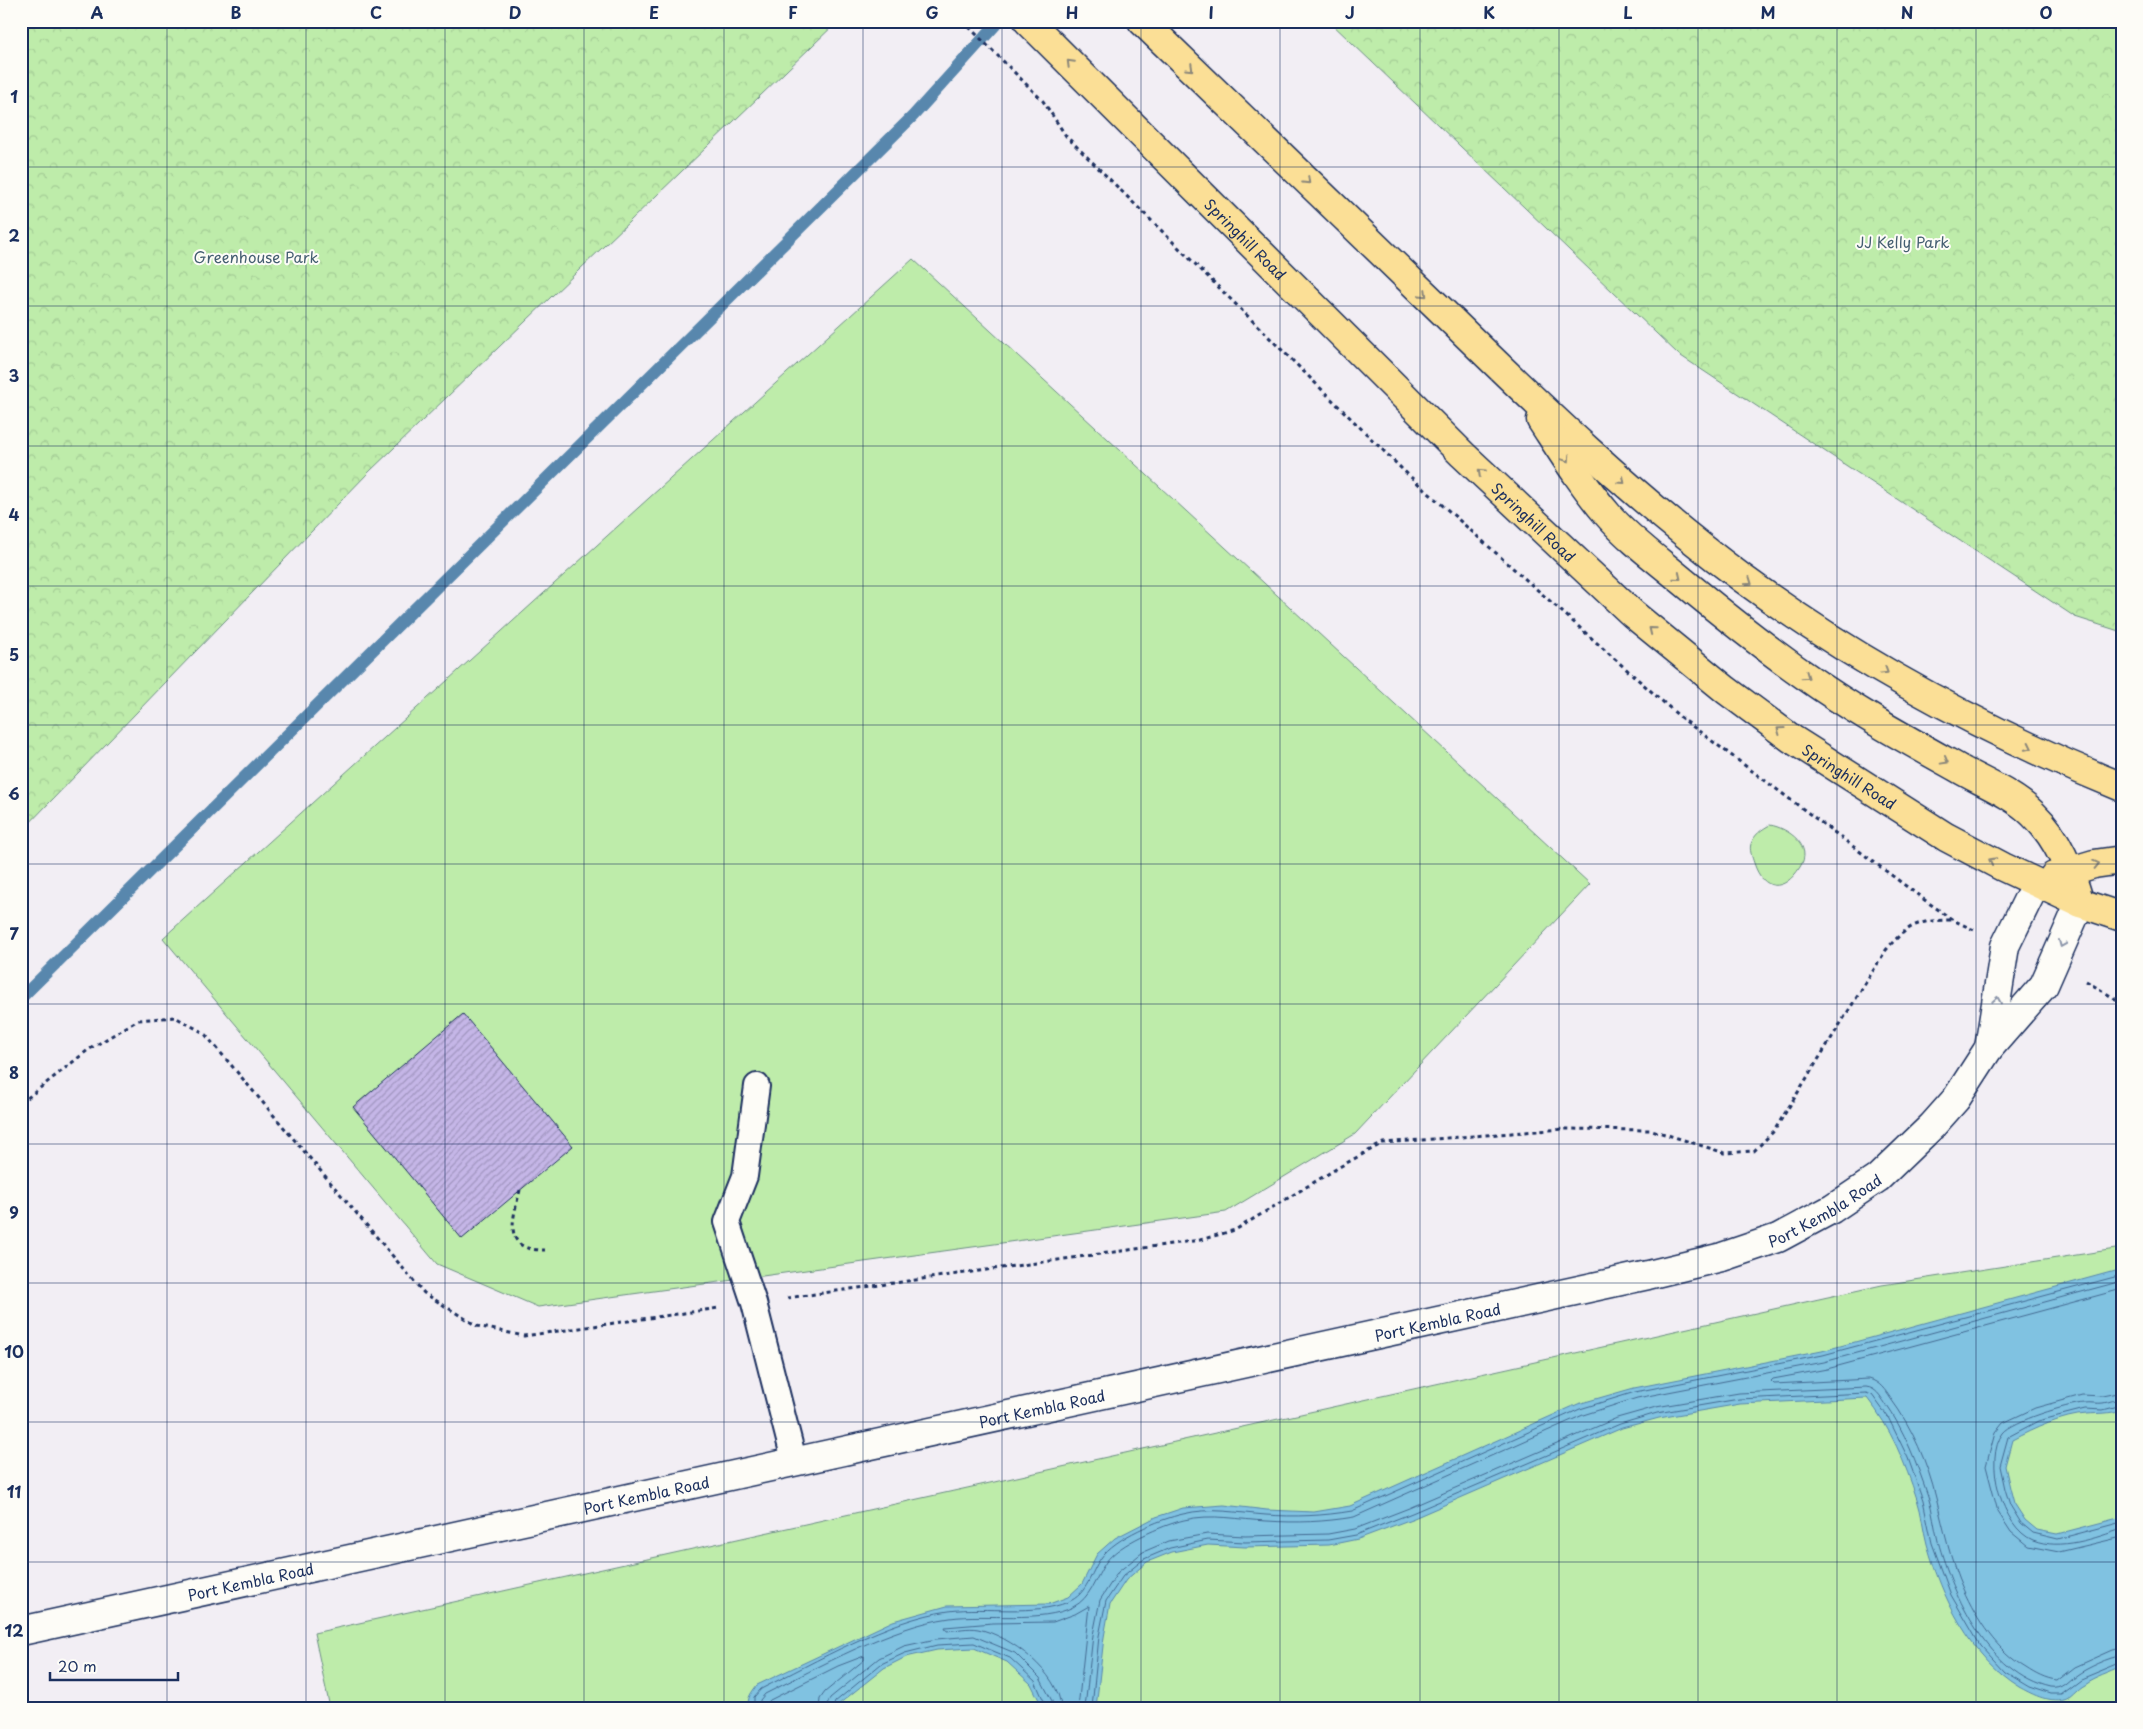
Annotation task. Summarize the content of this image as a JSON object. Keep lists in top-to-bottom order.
{
  "streets": {
    "main road": ["Springhill Road"],
    "street": ["Port Kembla Road"]
  },
  "crossings": [
    ["Springhill Road", "Port Kembla Road"]
  ],
  "parks": ["JJ Kelly Park", "Greenhouse Park"],
  "scale_bar": "20 m",
  "grid": {
    "columns": [
      "A",
      "B",
      "C",
      "D",
      "E",
      "F",
      "G",
      "H",
      "I",
      "J",
      "K",
      "L",
      "M",
      "N",
      "O"
    ],
    "rows": [
      "1",
      "2",
      "3",
      "4",
      "5",
      "6",
      "7",
      "8",
      "9",
      "10",
      "11",
      "12"
    ]
  }
}
